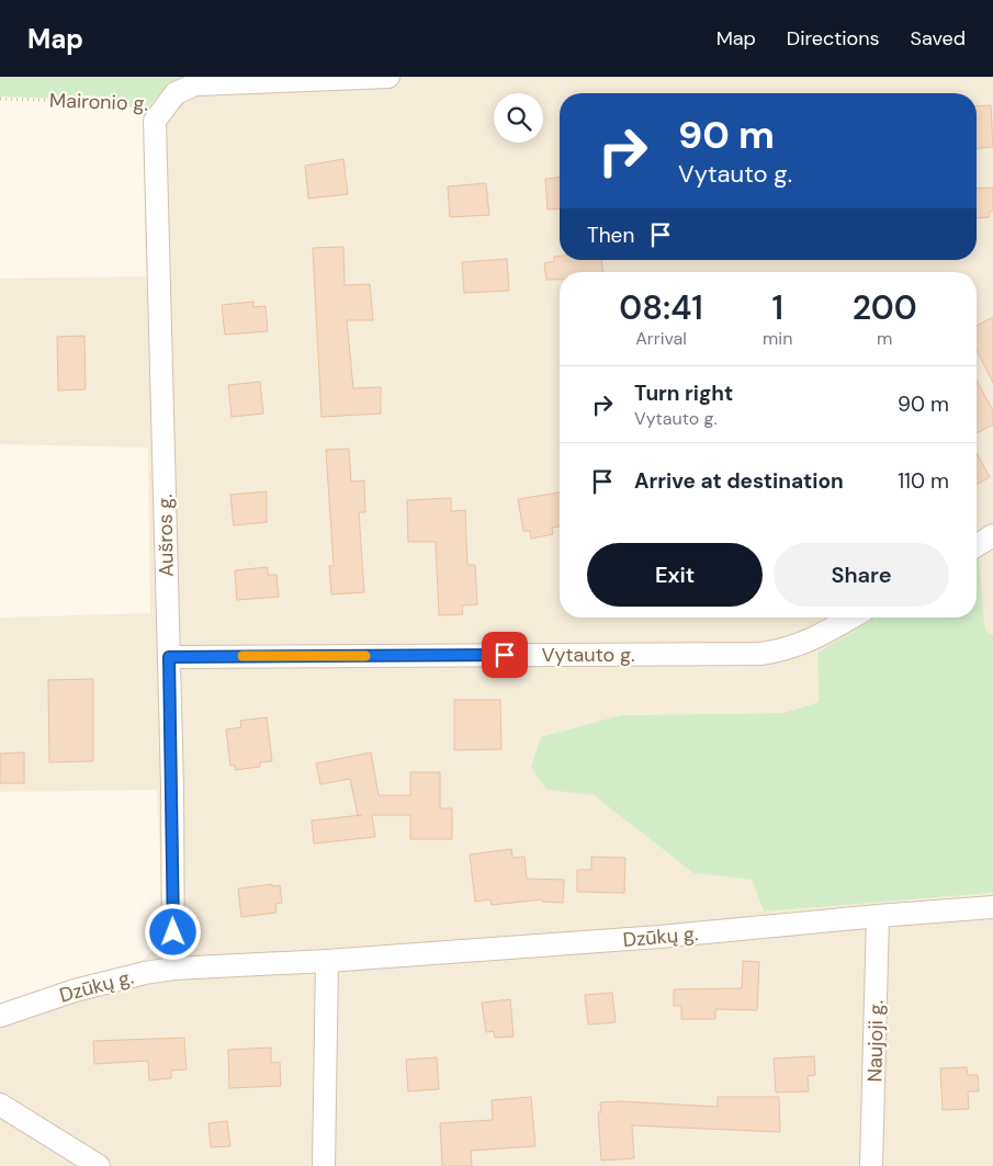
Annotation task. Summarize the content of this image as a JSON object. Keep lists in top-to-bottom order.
{
  "streets": {
    "street": [
      "Maironio g.",
      "Aušros g.",
      "Vytauto g.",
      "Dzūkų g.",
      "Naujoji g."
    ]
  },
  "crossings": [
    ["Maironio g.", "Aušros g."],
    ["Aušros g.", "Vytauto g."],
    ["Aušros g.", "Dzūkų g."],
    ["Dzūkų g.", "Naujoji g."]
  ],
  "page": {
    "header": "Map",
    "nav": ["Map", "Directions", "Saved"],
    "turn": ["90 m", "Vytauto g."],
    "then": "Then",
    "eta": [
      "08:41",
      "Arrival",
      "1",
      "min",
      "200",
      "m"
    ],
    "list": [
      {
        "name": "Turn right",
        "note": "Vytauto g.",
        "value": "90 m"
      },
      {
        "name": "Arrive at destination",
        "value": "110 m"
      }
    ],
    "buttons": ["Exit", "Share"]
  }
}
